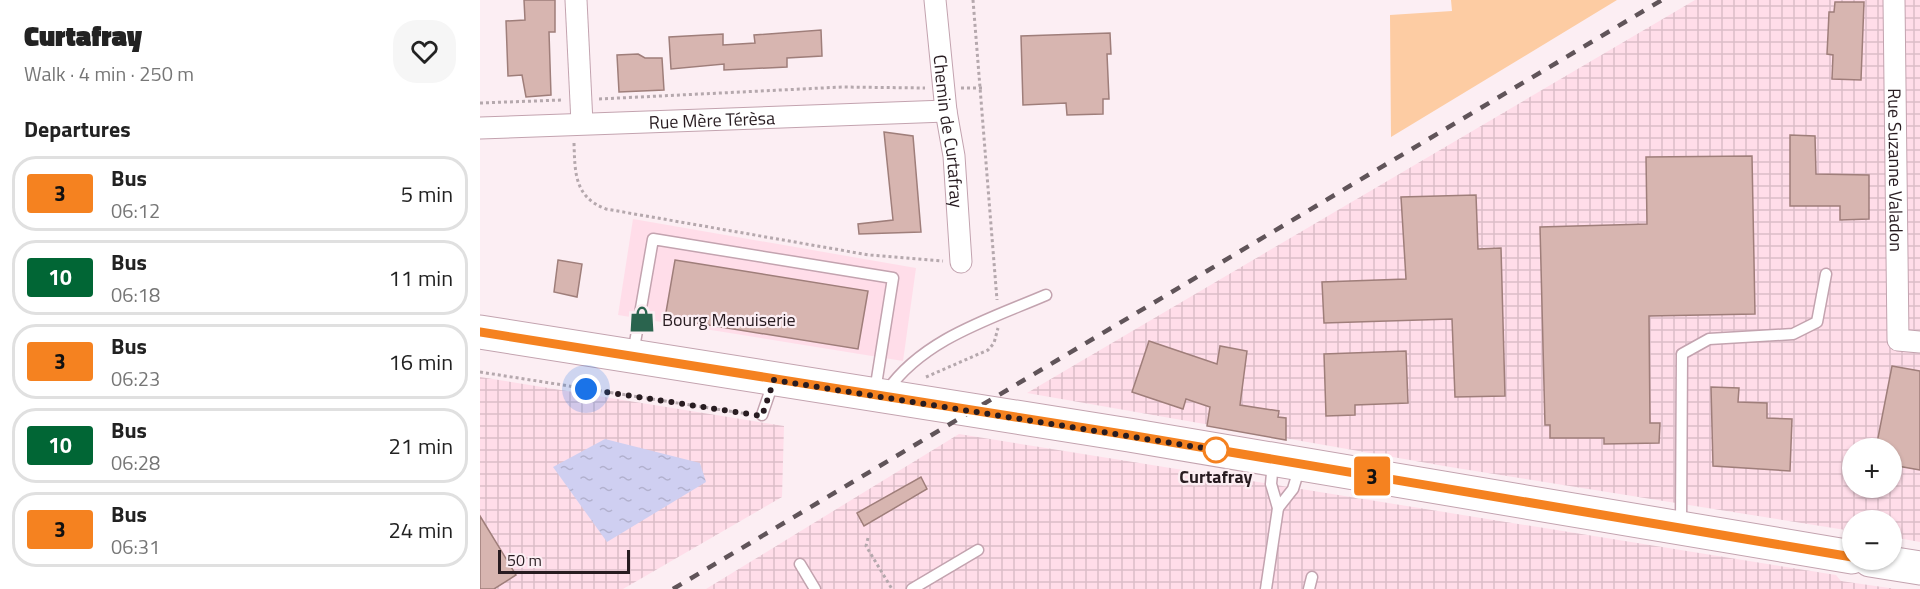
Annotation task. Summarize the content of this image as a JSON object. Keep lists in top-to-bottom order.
{
  "streets": {
    "street": ["Rue Mère Térèsa", "Chemin de Curtafray", "Rue Suzanne Valadon"]
  },
  "crossings": [
    ["Rue Mère Térèsa", "Chemin de Curtafray"]
  ],
  "places": {
    "shop": ["Bourg Menuiserie"],
    "other": ["Curtafray"]
  },
  "lines": ["bus line 3"],
  "scale_bar": "50 m",
  "page": {
    "heading": [
      ["Curtafray", "Walk · 4 min · 250 m"],
      "Departures"
    ],
    "on_map": "3",
    "list": [
      {
        "mark": "3",
        "name": "Bus",
        "note": "06:12",
        "value": "5 min"
      },
      {
        "mark": "10",
        "name": "Bus",
        "note": "06:18",
        "value": "11 min"
      },
      {
        "mark": "3",
        "name": "Bus",
        "note": "06:23",
        "value": "16 min"
      },
      {
        "mark": "10",
        "name": "Bus",
        "note": "06:28",
        "value": "21 min"
      },
      {
        "mark": "3",
        "name": "Bus",
        "note": "06:31",
        "value": "24 min"
      }
    ],
    "map_buttons": ["+", "−"],
    "scale": "50 m"
  }
}
